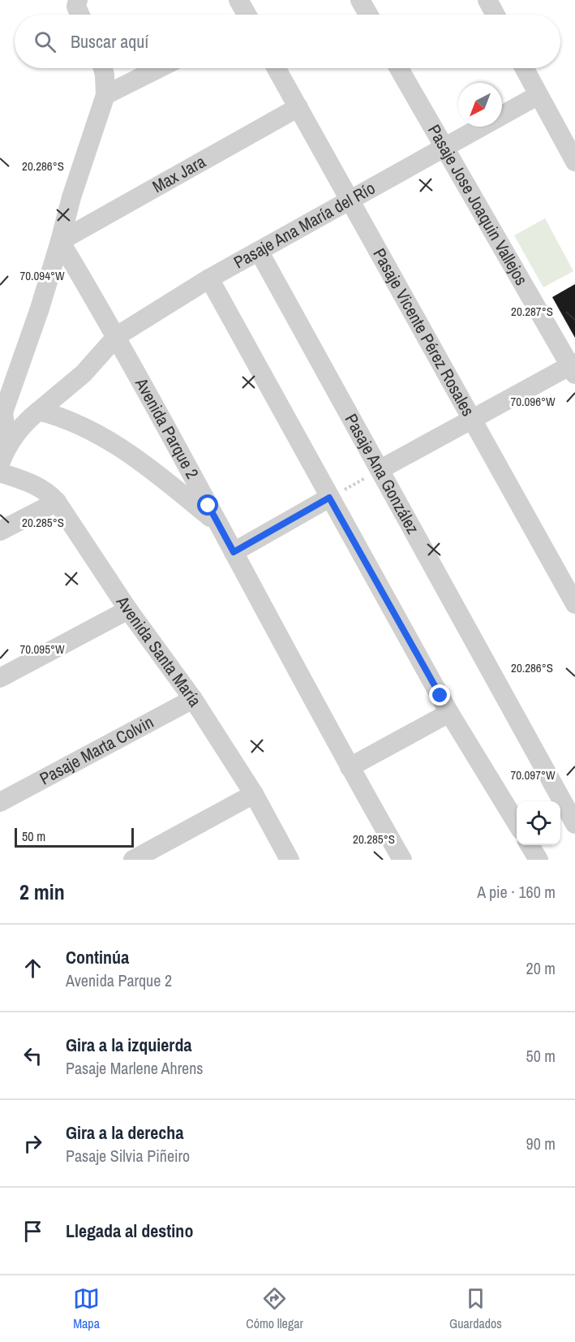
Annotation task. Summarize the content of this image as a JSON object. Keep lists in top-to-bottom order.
{
  "streets": {
    "street": [
      "Max Jara",
      "Pasaje Jose Joaquin Vallejos",
      "Pasaje Ana María del Río",
      "Pasaje Vicente Pérez Rosales",
      "Avenida Parque 2",
      "Pasaje Ana González",
      "Avenida Santa María",
      "Pasaje Marta Colvin"
    ]
  },
  "crossings": [
    ["Max Jara", "Pasaje Vicente Pérez Rosales"],
    ["Max Jara", "Avenida Parque 2"],
    ["Pasaje Jose Joaquin Vallejos", "Pasaje Ana María del Río"],
    ["Pasaje Ana María del Río", "Pasaje Vicente Pérez Rosales"],
    ["Pasaje Ana María del Río", "Avenida Parque 2"],
    ["Pasaje Ana María del Río", "Pasaje Ana González"],
    ["Avenida Santa María", "Pasaje Marta Colvin"]
  ],
  "scale_bar": "50 m",
  "north": "bottom left",
  "page": {
    "search": "Buscar aquí",
    "scale": "50 m",
    "heading": ["2 min", "A pie · 160 m"],
    "list": [
      ["Continúa", "Avenida Parque 2", "20 m"],
      ["Gira a la izquierda", "Pasaje Marlene Ahrens", "50 m"],
      ["Gira a la derecha", "Pasaje Silvia Piñeiro", "90 m"],
      "Llegada al destino"
    ],
    "nav": ["Mapa", "Cómo llegar", "Guardados"]
  },
  "coordinates": [
    "20.286°S",
    "70.094°W",
    "20.287°S",
    "70.096°W",
    "20.285°S",
    "70.095°W",
    "70.097°W"
  ]
}
